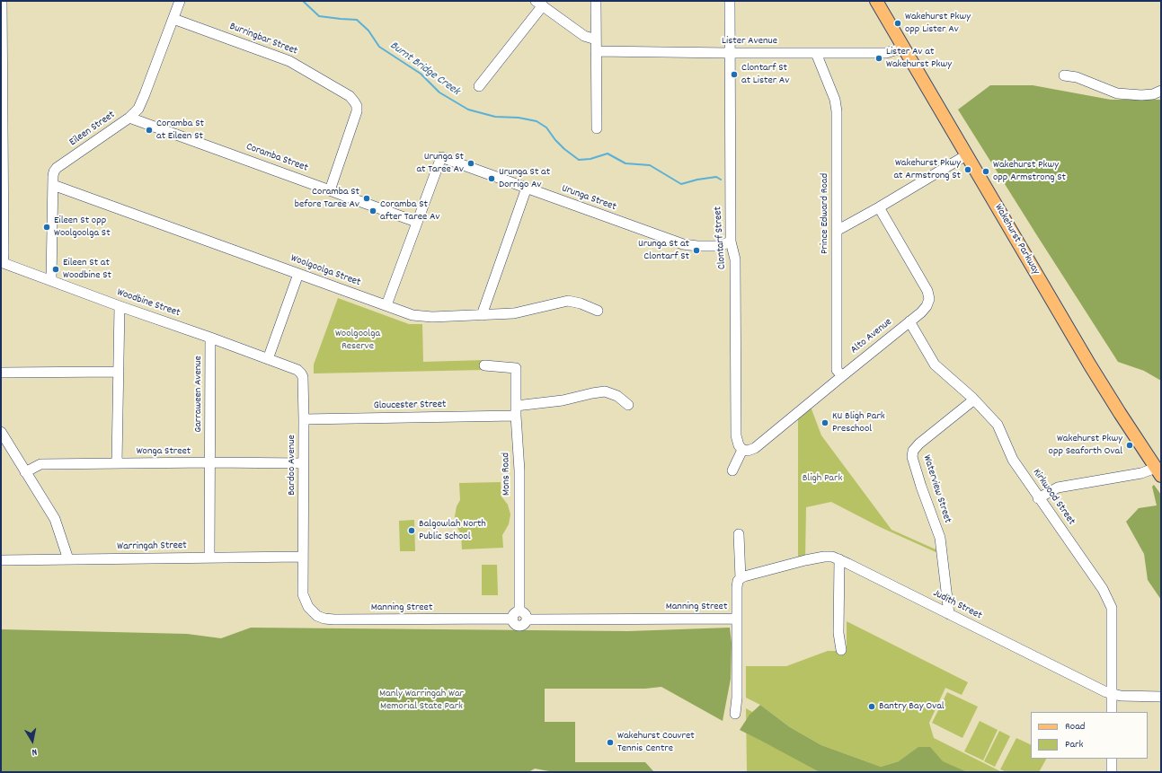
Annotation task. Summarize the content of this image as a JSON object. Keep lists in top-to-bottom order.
{
  "streets": {
    "main road": ["Wakehurst Parkway"],
    "street": [
      "Burringbar Street",
      "Lister Avenue",
      "Eileen Street",
      "Coramba Street",
      "Urunga Street",
      "Prince Edward Road",
      "Clontarf Street",
      "Woolgoolga Street",
      "Woodbine Street",
      "Alto Avenue",
      "Garraween Avenue",
      "Gloucester Street",
      "Wonga Street",
      "Bardoo Avenue",
      "Mons Road",
      "Waterview Street",
      "Kirkwood Street",
      "Warringah Street",
      "Judith Street",
      "Manning Street"
    ]
  },
  "crossings": [
    ["Burringbar Street", "Eileen Street"],
    ["Burringbar Street", "Coramba Street"],
    ["Lister Avenue", "Prince Edward Road"],
    ["Lister Avenue", "Clontarf Street"],
    ["Lister Avenue", "Wakehurst Parkway"],
    ["Eileen Street", "Coramba Street"],
    ["Eileen Street", "Woolgoolga Street"],
    ["Eileen Street", "Woodbine Street"],
    ["Coramba Street", "Urunga Street"],
    ["Urunga Street", "Clontarf Street"],
    ["Prince Edward Road", "Alto Avenue"],
    ["Clontarf Street", "Alto Avenue"],
    ["Woodbine Street", "Garraween Avenue"],
    ["Woodbine Street", "Bardoo Avenue"],
    ["Alto Avenue", "Kirkwood Street"],
    ["Garraween Avenue", "Wonga Street"],
    ["Garraween Avenue", "Warringah Street"],
    ["Gloucester Street", "Bardoo Avenue"],
    ["Gloucester Street", "Mons Road"],
    ["Wonga Street", "Bardoo Avenue"],
    ["Bardoo Avenue", "Warringah Street"],
    ["Bardoo Avenue", "Manning Street"],
    ["Mons Road", "Manning Street"],
    ["Waterview Street", "Kirkwood Street"],
    ["Waterview Street", "Judith Street"],
    ["Kirkwood Street", "Judith Street"]
  ],
  "water": ["Burnt Bridge Creek"],
  "parks": ["Woolgoolga Reserve", "Bligh Park", "Manly Warringah War Memorial State Park"],
  "places": [
    "Wakehurst Pkwy opp Lister Av",
    "Lister Av at Wakehurst Pkwy",
    "Clontarf St at Lister Av",
    "Coramba St at Eileen St",
    "Urunga St at Taree Av",
    "Wakehurst Pkwy at Armstrong St",
    "Wakehurst Pkwy opp Armstrong St",
    "Urunga St at Dorrigo Av",
    "Coramba St before Taree Av",
    "Coramba St after Taree Av",
    "Eileen St opp Woolgoolga St",
    "Urunga St at Clontarf St",
    "Eileen St at Woodbine St",
    "KU Bligh Park Preschool",
    "Wakehurst Pkwy opp Seaforth Oval",
    "Balgowlah North Public School",
    "Bantry Bay Oval",
    "Wakehurst Couvret Tennis Centre"
  ],
  "legend": ["Road", "Park"],
  "north": "bottom"
}
